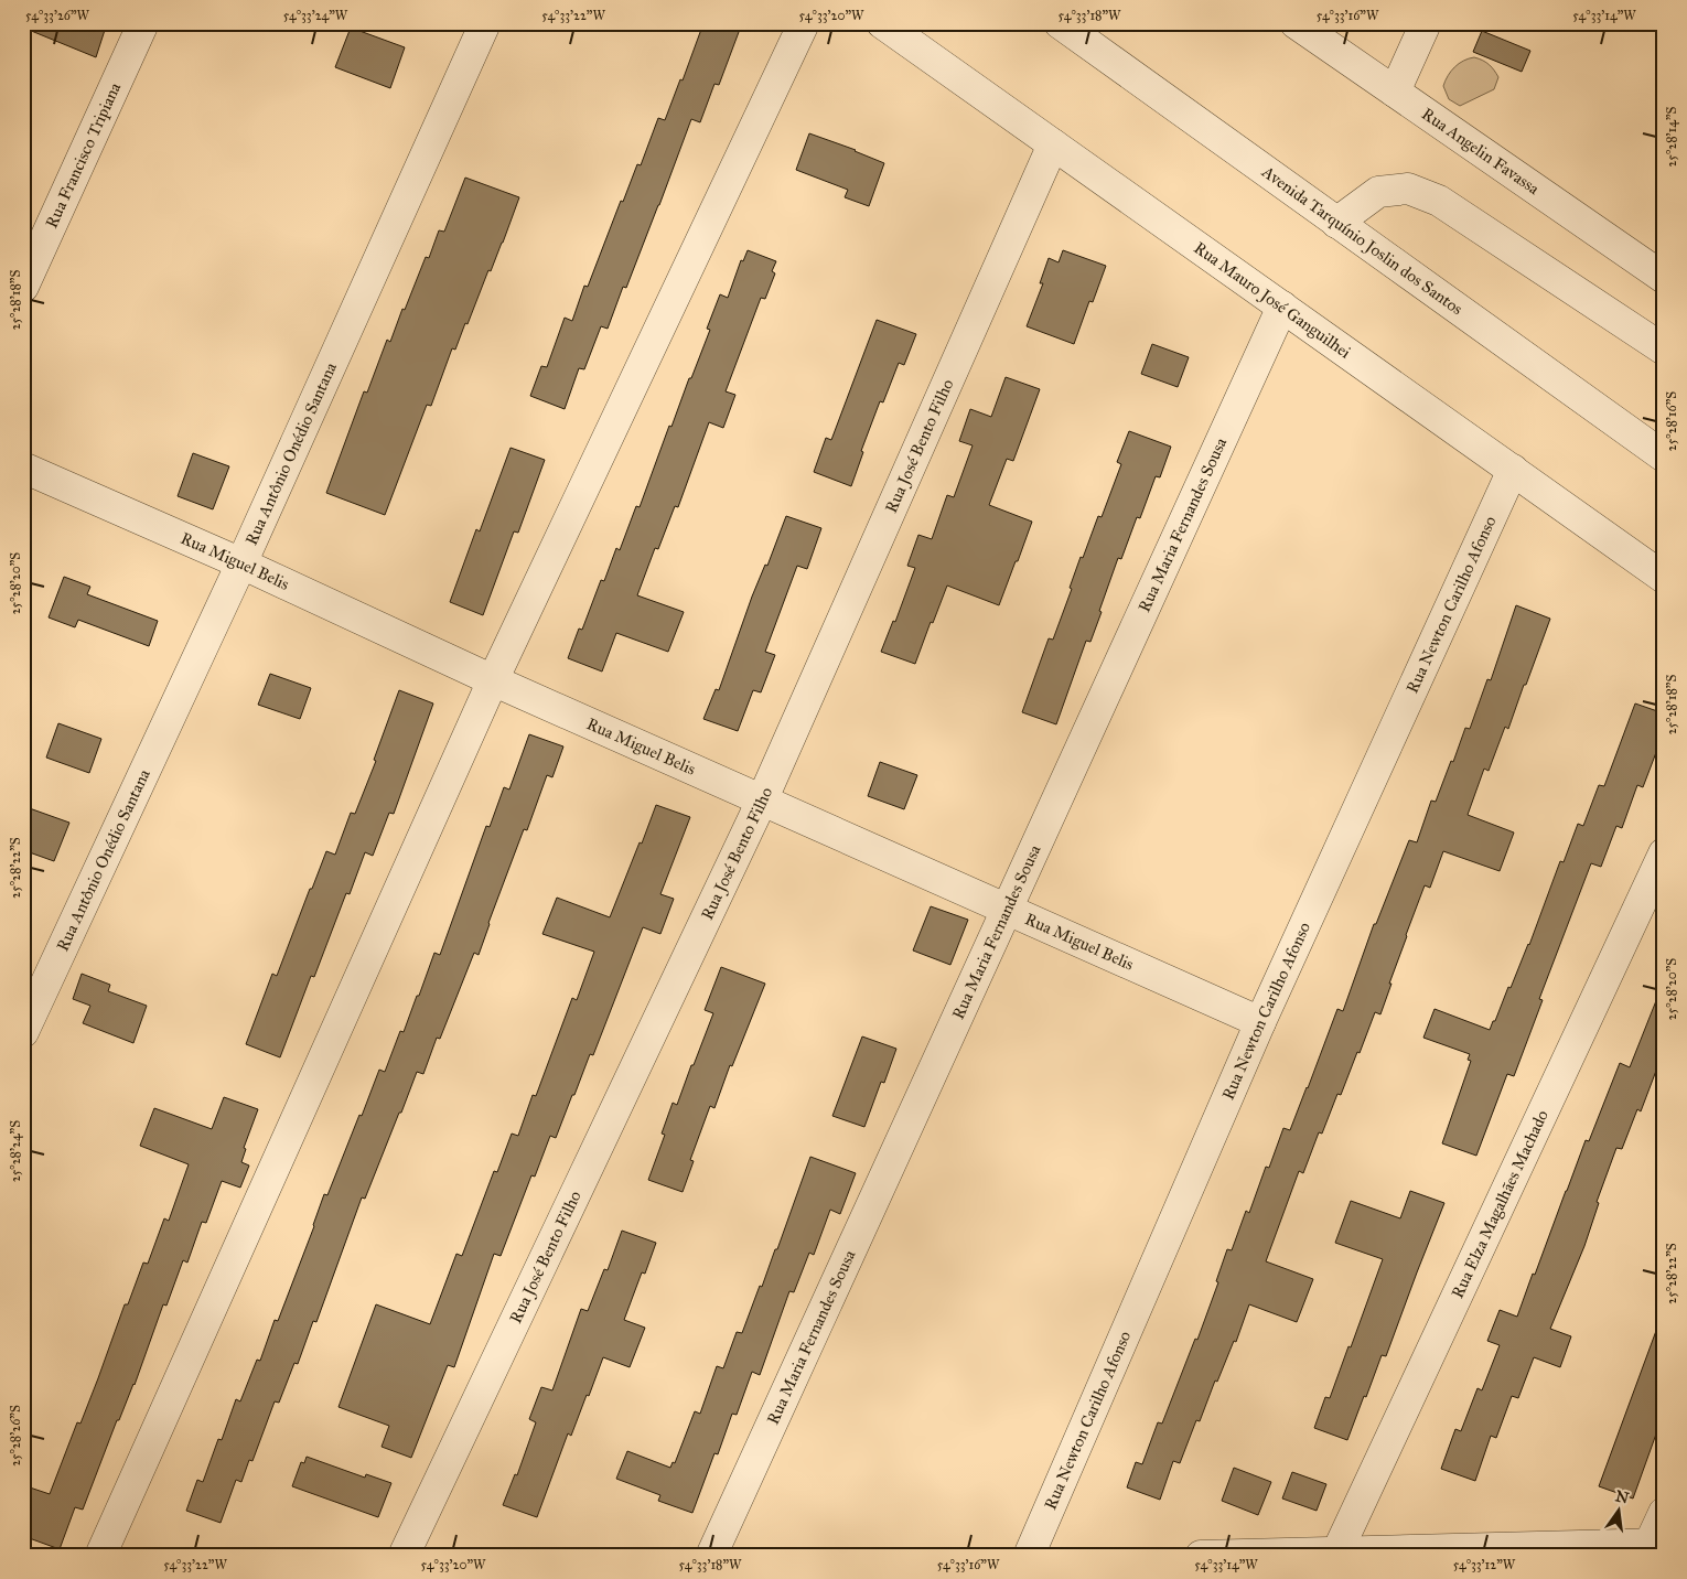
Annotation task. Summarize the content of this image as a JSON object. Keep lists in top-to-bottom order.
{
  "streets": {
    "street": [
      "Rua Angelin Favassa",
      "Rua Francisco Tripiana",
      "Avenida Tarquínio Joslin dos Santos",
      "Rua Mauro José Ganguilhei",
      "Rua José Bento Filho",
      "Rua Antônio Onédio Santana",
      "Rua Maria Fernandes Sousa",
      "Rua Miguel Belis",
      "Rua Newton Carilho Afonso",
      "Rua Elza Magalhães Machado"
    ]
  },
  "crossings": [
    ["Rua Mauro José Ganguilhei", "Rua José Bento Filho"],
    ["Rua Mauro José Ganguilhei", "Rua Maria Fernandes Sousa"],
    ["Rua Mauro José Ganguilhei", "Rua Newton Carilho Afonso"],
    ["Rua José Bento Filho", "Rua Miguel Belis"],
    ["Rua Antônio Onédio Santana", "Rua Miguel Belis"],
    ["Rua Maria Fernandes Sousa", "Rua Miguel Belis"],
    ["Rua Miguel Belis", "Rua Newton Carilho Afonso"]
  ],
  "north": "top",
  "coordinates": [
    "54°33'26\"W",
    "54°33'24\"W",
    "54°33'22\"W",
    "54°33'20\"W",
    "54°33'18\"W",
    "54°33'16\"W",
    "54°33'14\"W",
    "25°28'14\"S",
    "25°28'18\"S",
    "25°28'16\"S",
    "25°28'20\"S",
    "25°28'22\"S",
    "25°28'24\"S",
    "25°28'26\"S",
    "54°33'12\"W"
  ]
}
